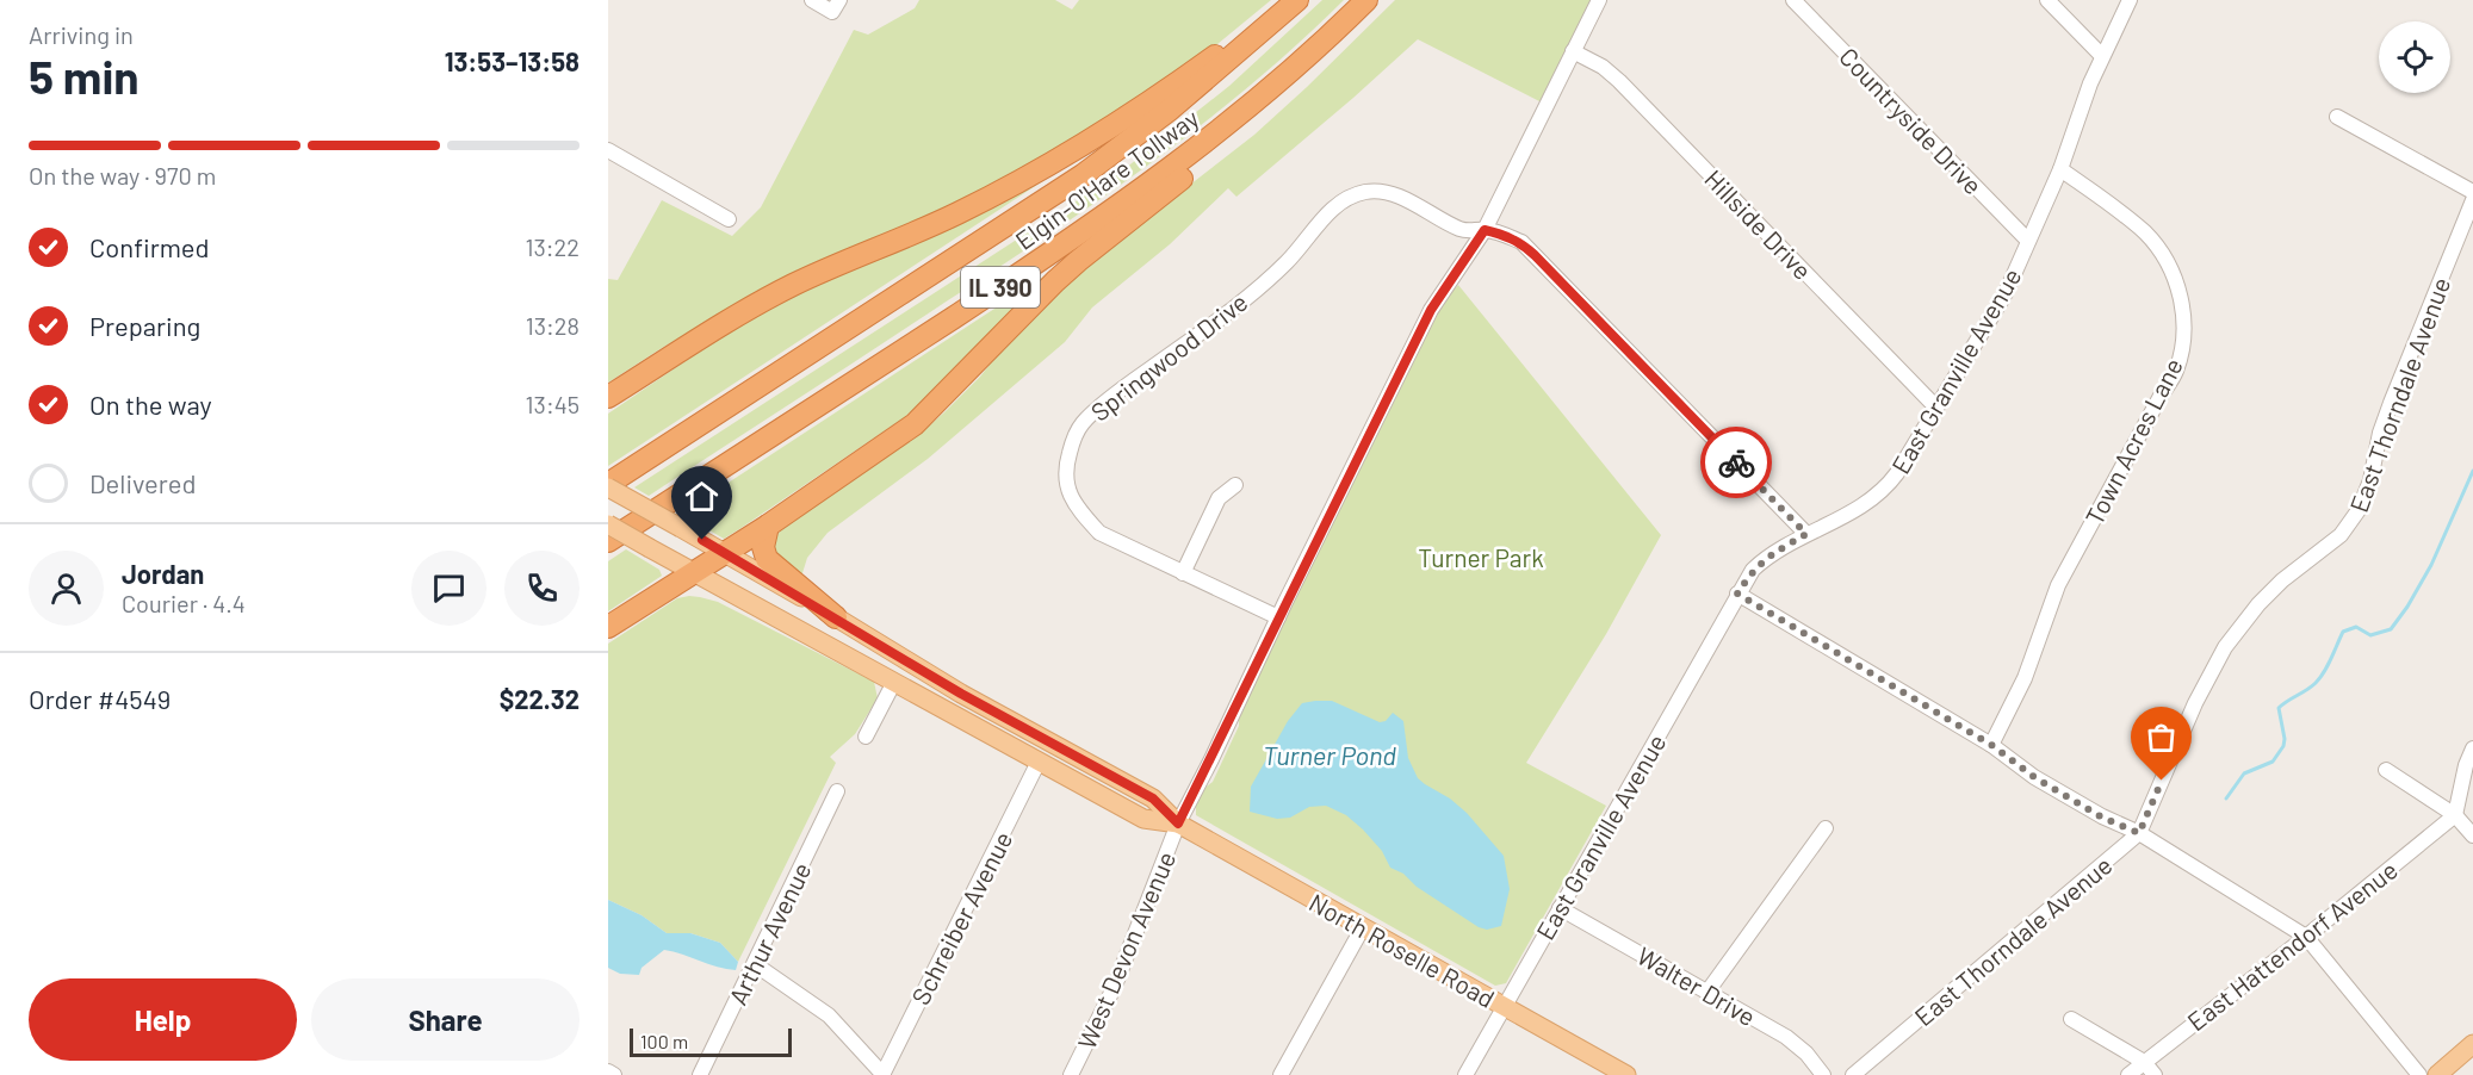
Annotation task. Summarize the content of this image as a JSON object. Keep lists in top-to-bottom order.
{
  "streets": {
    "highway": ["Elgin-O'Hare Tollway", "IL 390"],
    "main road": ["North Roselle Road"],
    "street": [
      "Countryside Drive",
      "Hillside Drive",
      "Springwood Drive",
      "East Granville Avenue",
      "East Thorndale Avenue",
      "Town Acres Lane",
      "Schreiber Avenue",
      "Arthur Avenue",
      "East Hattendorf Avenue",
      "West Devon Avenue",
      "Walter Drive"
    ]
  },
  "crossings": [
    ["Countryside Drive", "East Granville Avenue"],
    ["Elgin-O'Hare Tollway", "North Roselle Road"],
    ["Hillside Drive", "East Granville Avenue"],
    ["Hillside Drive", "West Devon Avenue"],
    ["Springwood Drive", "East Granville Avenue"],
    ["Springwood Drive", "West Devon Avenue"],
    ["East Granville Avenue", "Town Acres Lane"],
    ["East Granville Avenue", "North Roselle Road"],
    ["East Granville Avenue", "Walter Drive"],
    ["Schreiber Avenue", "North Roselle Road"],
    ["West Devon Avenue", "North Roselle Road"]
  ],
  "water": ["Turner Pond"],
  "parks": ["Turner Park"],
  "scale_bar": "100 m",
  "page": {
    "heading": ["5 min", "Arriving in", "13:53–13:58"],
    "panel": [
      "Jordan",
      "Courier · 4.4",
      "Order #4549",
      "$22.32"
    ],
    "bar": "On the way · 970 m",
    "list": [
      ["Confirmed", "13:22"],
      ["Preparing", "13:28"],
      ["On the way", "13:45"],
      "Delivered"
    ],
    "buttons": ["Help", "Share"],
    "scale": "100 m"
  }
}
